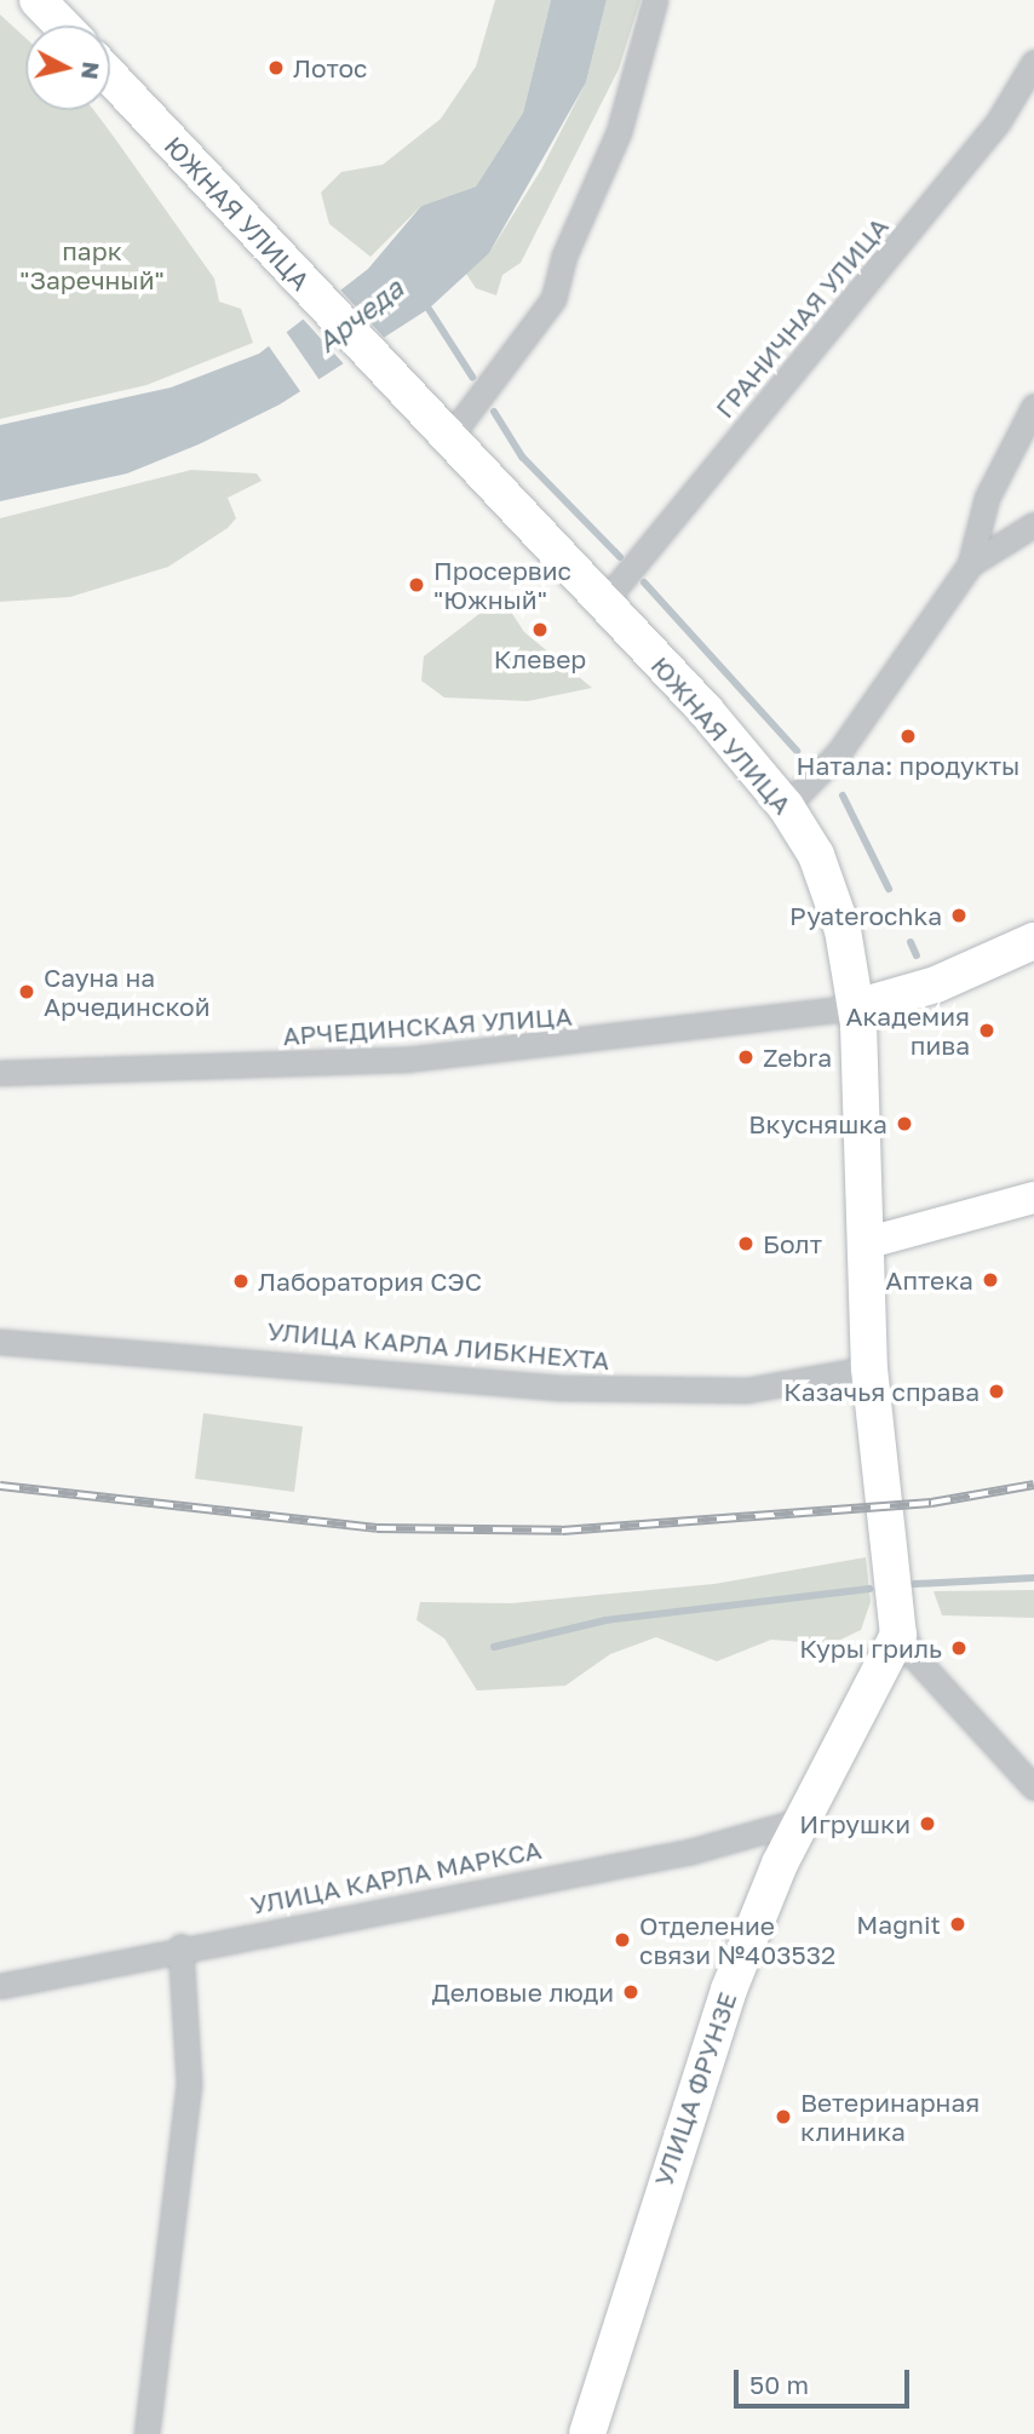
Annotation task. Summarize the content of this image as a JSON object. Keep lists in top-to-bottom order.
{
  "streets": {
    "main road": ["ЮЖНАЯ УЛИЦА", "УЛИЦА ФРУНЗЕ"],
    "street": [
      "ГРАНИЧНАЯ УЛИЦА",
      "АРЧЕДИНСКАЯ УЛИЦА",
      "УЛИЦА КАРЛА ЛИБКНЕХТА",
      "УЛИЦА КАРЛА МАРКСА"
    ]
  },
  "crossings": [
    ["ЮЖНАЯ УЛИЦА", "ГРАНИЧНАЯ УЛИЦА"],
    ["ЮЖНАЯ УЛИЦА", "АРЧЕДИНСКАЯ УЛИЦА"],
    ["ЮЖНАЯ УЛИЦА", "УЛИЦА КАРЛА ЛИБКНЕХТА"],
    ["ЮЖНАЯ УЛИЦА", "УЛИЦА ФРУНЗЕ"],
    ["УЛИЦА КАРЛА МАРКСА", "УЛИЦА ФРУНЗЕ"]
  ],
  "water": ["Арчеда"],
  "parks": ["парк \"Заречный\""],
  "places": [
    "Лотос",
    "Просервис \"Южный\"",
    "Клевер",
    "Натала: продукты",
    "Pyaterochka",
    "Сауна на Арчединской",
    "Академия пива",
    "Zebra",
    "Вкусняшка",
    "Болт",
    "Аптека",
    "Лаборатория СЭС",
    "Казачья справа",
    "Куры гриль",
    "Игрушки",
    "Magnit",
    "Отделение связи №403532",
    "Деловые люди",
    "Ветеринарная клиника"
  ],
  "scale_bar": "50 m",
  "north": "right"
}
